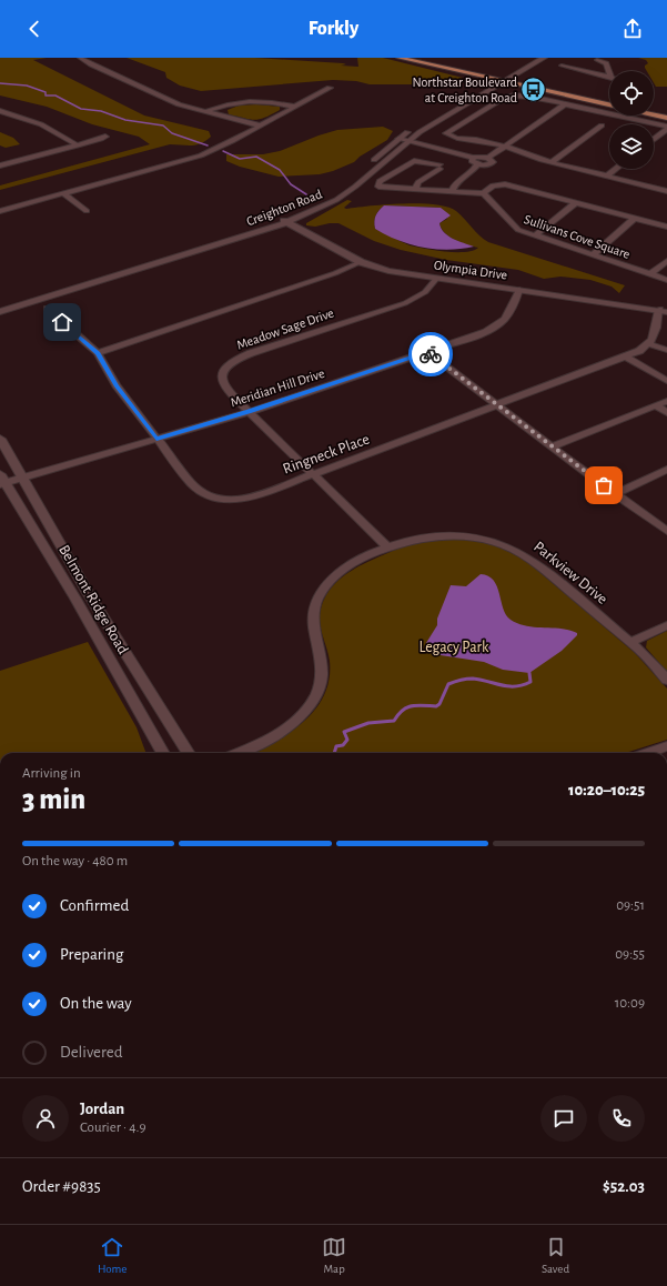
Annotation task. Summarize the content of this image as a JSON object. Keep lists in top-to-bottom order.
{
  "streets": {
    "street": [
      "Creighton Road",
      "Sullivans Cove Square",
      "Olympia Drive",
      "Meadow Sage Drive",
      "Meridian Hill Drive",
      "Ringneck Place",
      "Parkview Drive",
      "Belmont Ridge Road"
    ]
  },
  "crossings": [
    ["Creighton Road", "Olympia Drive"],
    ["Olympia Drive", "Meadow Sage Drive"],
    ["Olympia Drive", "Meridian Hill Drive"],
    ["Meadow Sage Drive", "Meridian Hill Drive"],
    ["Meadow Sage Drive", "Ringneck Place"],
    ["Meadow Sage Drive", "Parkview Drive"],
    ["Meridian Hill Drive", "Ringneck Place"],
    ["Meridian Hill Drive", "Belmont Ridge Road"]
  ],
  "parks": ["Legacy Park"],
  "places": {
    "bus stop": ["Northstar Boulevard at Creighton Road"]
  },
  "page": {
    "header": "Forkly",
    "heading": ["3 min", "Arriving in", "10:20–10:25"],
    "panel": [
      "Jordan",
      "Courier · 4.9",
      "Order #9835",
      "$52.03"
    ],
    "bar": "On the way · 480 m",
    "list": [
      ["Confirmed", "09:51"],
      ["Preparing", "09:55"],
      ["On the way", "10:09"],
      "Delivered"
    ],
    "tabs": ["Home", "Map", "Saved"]
  }
}
